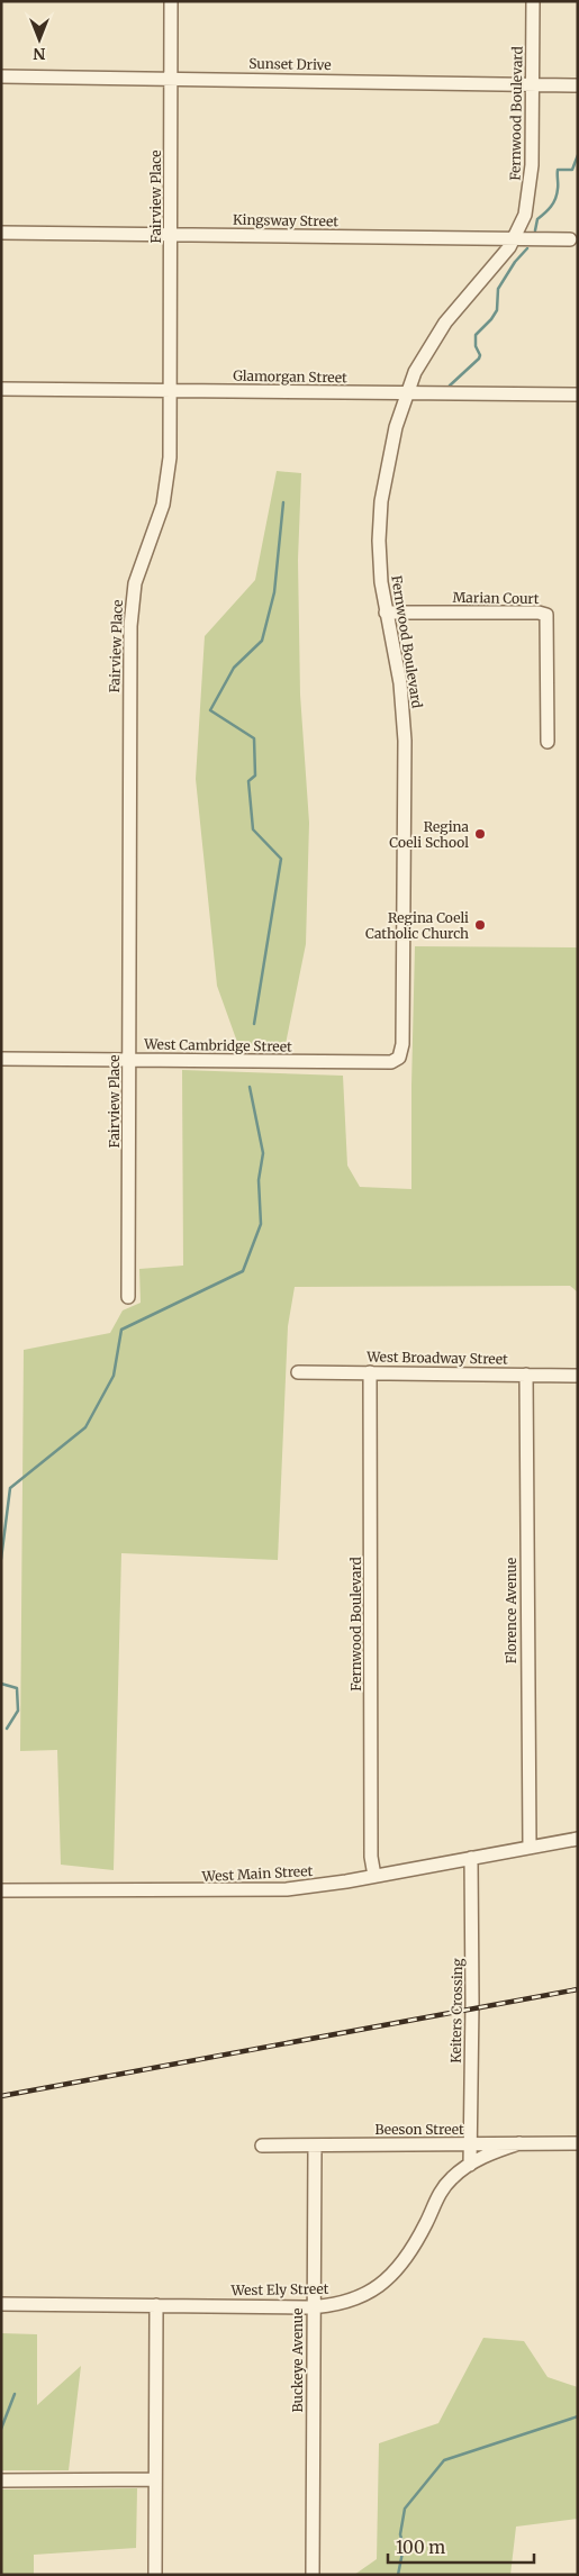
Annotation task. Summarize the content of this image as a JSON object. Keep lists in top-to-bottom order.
{
  "streets": {
    "street": [
      "Sunset Drive",
      "Fernwood Boulevard",
      "Fairview Place",
      "Kingsway Street",
      "Glamorgan Street",
      "Marian Court",
      "West Cambridge Street",
      "West Broadway Street",
      "Florence Avenue",
      "West Main Street",
      "Keiters Crossing",
      "Beeson Street",
      "West Ely Street",
      "Buckeye Avenue"
    ]
  },
  "crossings": [
    ["Sunset Drive", "Fernwood Boulevard"],
    ["Sunset Drive", "Fairview Place"],
    ["Fernwood Boulevard", "Kingsway Street"],
    ["Fernwood Boulevard", "Glamorgan Street"],
    ["Fernwood Boulevard", "Marian Court"],
    ["Fernwood Boulevard", "West Cambridge Street"],
    ["Fernwood Boulevard", "West Broadway Street"],
    ["Fernwood Boulevard", "West Main Street"],
    ["Fairview Place", "Kingsway Street"],
    ["Fairview Place", "Glamorgan Street"],
    ["Fairview Place", "West Cambridge Street"],
    ["West Broadway Street", "Florence Avenue"],
    ["Florence Avenue", "West Main Street"],
    ["West Main Street", "Keiters Crossing"],
    ["Keiters Crossing", "Beeson Street"],
    ["Keiters Crossing", "West Ely Street"],
    ["Beeson Street", "West Ely Street"],
    ["Beeson Street", "Buckeye Avenue"],
    ["West Ely Street", "Buckeye Avenue"]
  ],
  "places": ["Regina Coeli School", "Regina Coeli Catholic Church"],
  "scale_bar": "100 m",
  "north": "bottom"
}
